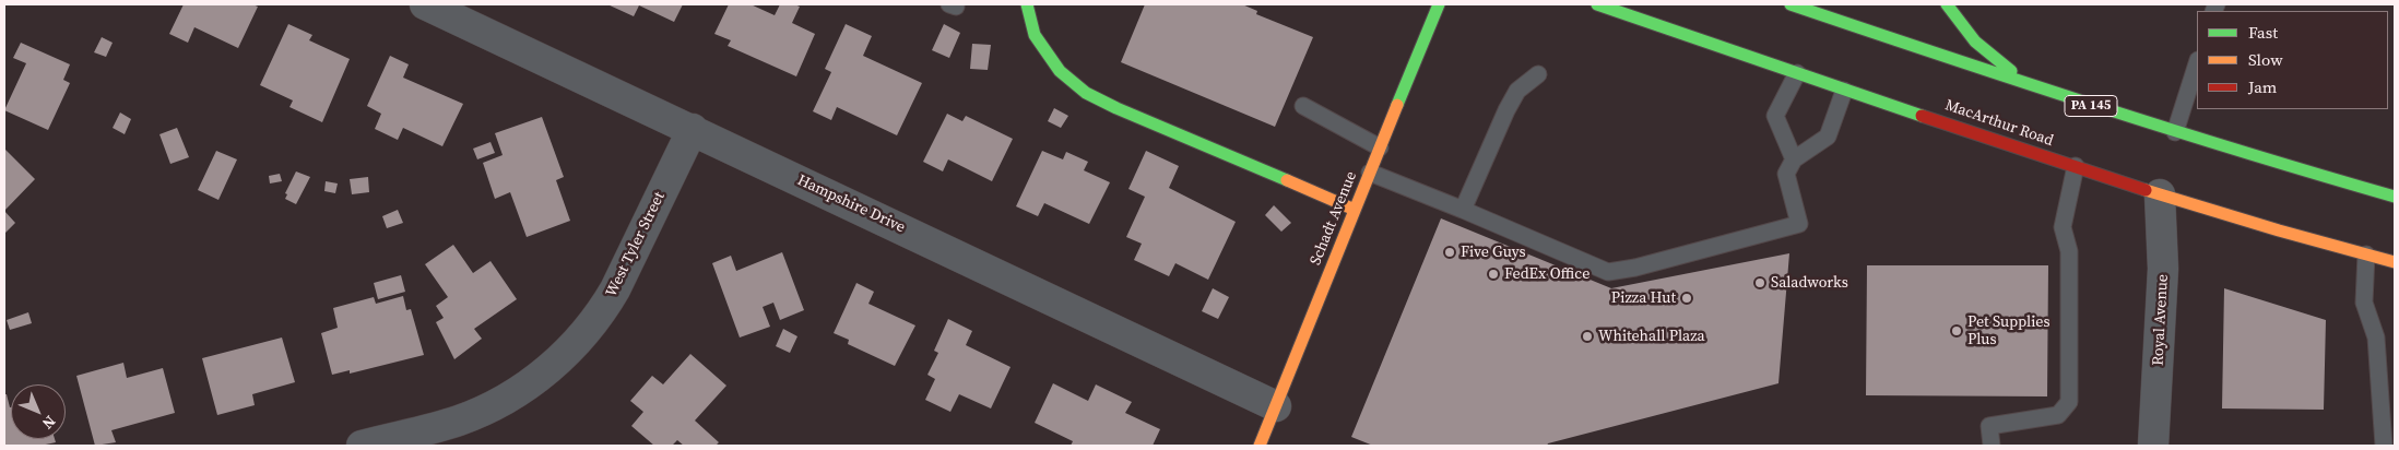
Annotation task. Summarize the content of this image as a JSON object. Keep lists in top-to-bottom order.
{
  "streets": {
    "main road": ["PA 145", "MacArthur Road", "Schadt Avenue"],
    "street": ["Hampshire Drive", "West Tyler Street", "Royal Avenue"]
  },
  "crossings": [
    ["MacArthur Road", "Royal Avenue"],
    ["Hampshire Drive", "Schadt Avenue"],
    ["Hampshire Drive", "West Tyler Street"]
  ],
  "places": [
    "Five Guys",
    "FedEx Office",
    "Saladworks",
    "Pizza Hut",
    "Pet Supplies Plus",
    "Whitehall Plaza"
  ],
  "legend": ["Fast", "Slow", "Jam"],
  "north": "bottom right"
}
